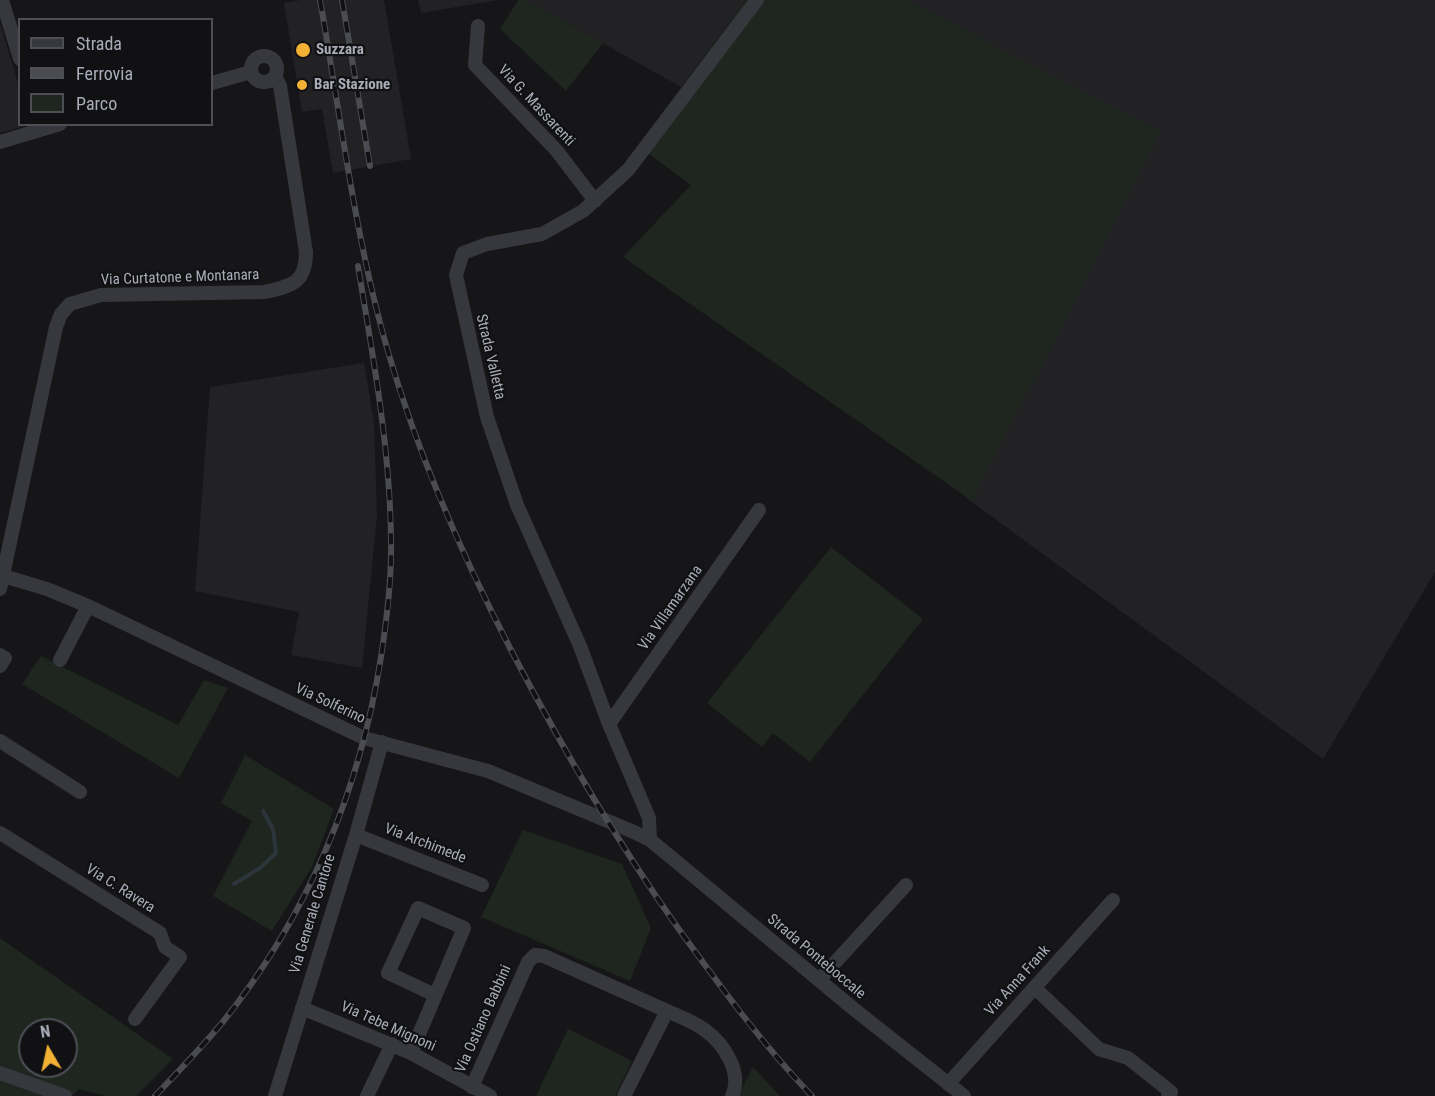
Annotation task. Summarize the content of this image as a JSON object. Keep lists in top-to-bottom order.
{
  "streets": {
    "street": [
      "Via G. Massarenti",
      "Via Curtatone e Montanara",
      "Strada Valletta",
      "Via Villamarzana",
      "Via Solferino",
      "Via Archimede",
      "Via C. Ravera",
      "Via Generale Cantore",
      "Strada Ponteboccale",
      "Via Anna Frank",
      "Via Ostiano Babbini",
      "Via Tebe Mignoni"
    ]
  },
  "crossings": [
    ["Via G. Massarenti", "Strada Valletta"],
    ["Via Curtatone e Montanara", "Via Solferino"],
    ["Strada Valletta", "Via Villamarzana"],
    ["Strada Valletta", "Via Solferino"],
    ["Strada Valletta", "Strada Ponteboccale"],
    ["Via Solferino", "Via Generale Cantore"],
    ["Via Solferino", "Strada Ponteboccale"],
    ["Via Archimede", "Via Generale Cantore"],
    ["Via Generale Cantore", "Via Tebe Mignoni"],
    ["Strada Ponteboccale", "Via Anna Frank"],
    ["Via Ostiano Babbini", "Via Tebe Mignoni"]
  ],
  "places": ["Suzzara", "Bar Stazione"],
  "legend": ["Strada", "Ferrovia", "Parco"],
  "north": "top"
}
